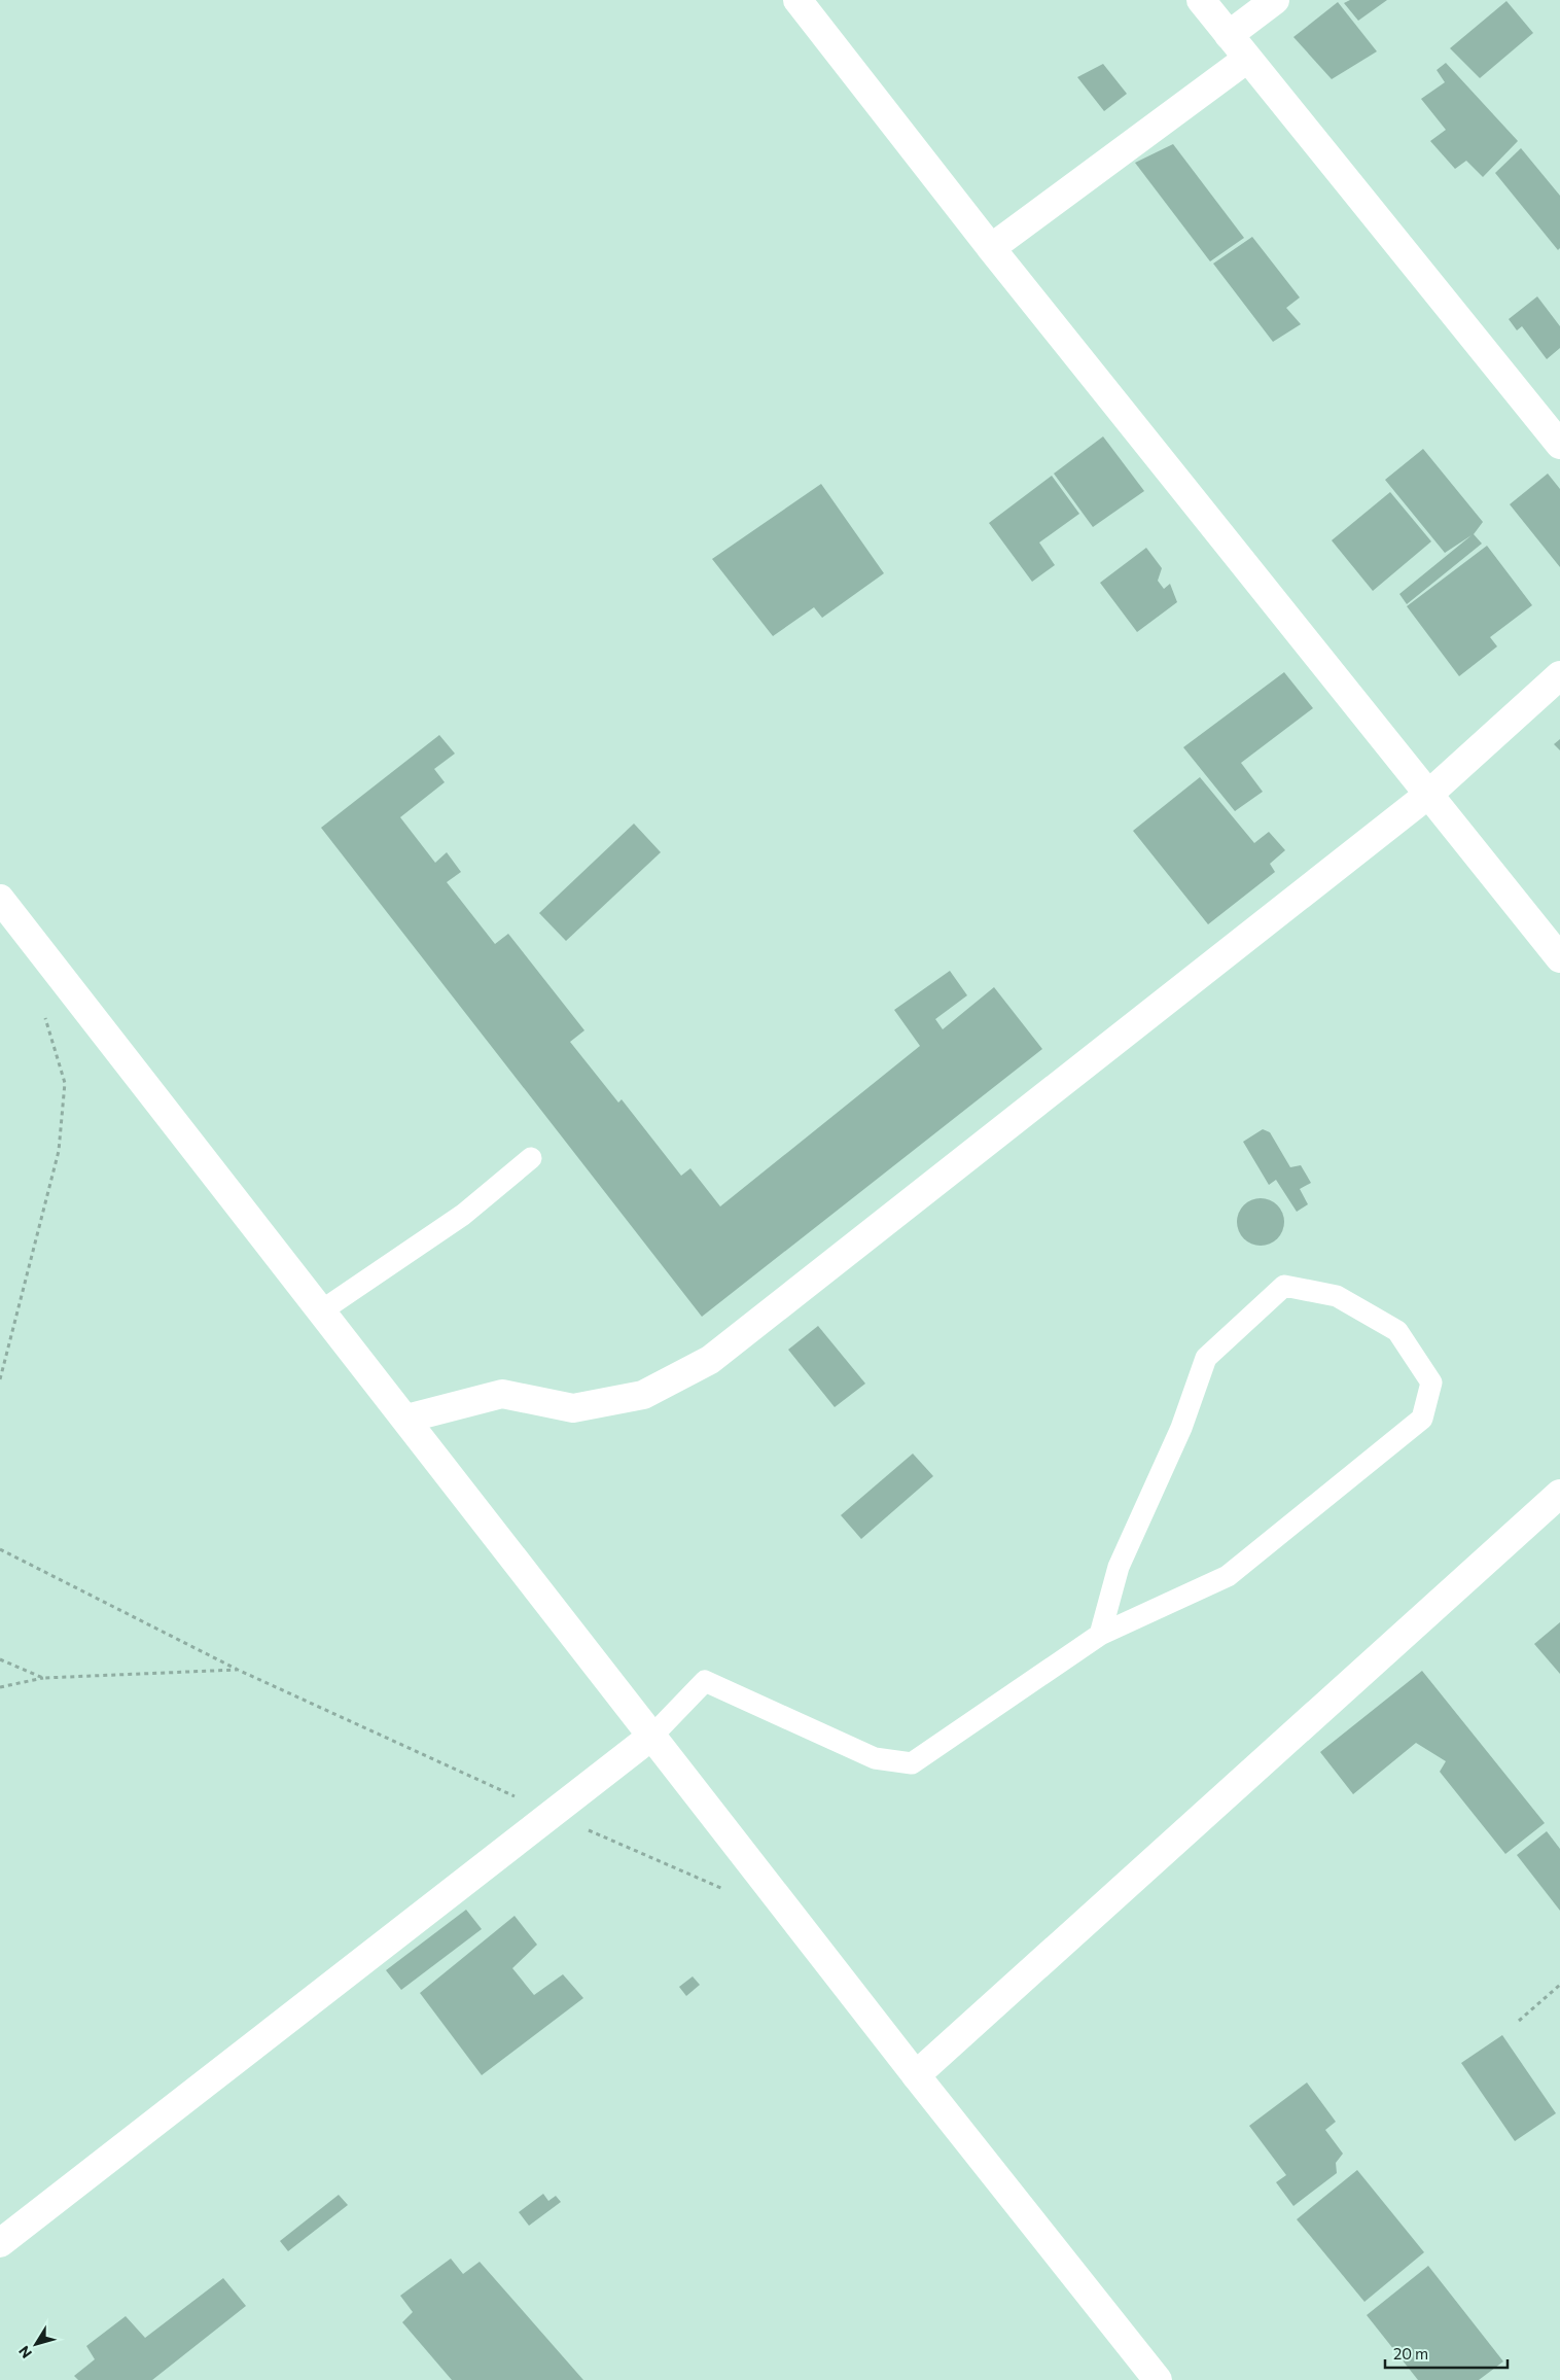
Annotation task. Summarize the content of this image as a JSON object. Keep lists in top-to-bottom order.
{
  "scale_bar": "20 m",
  "north": "bottom left"
}
